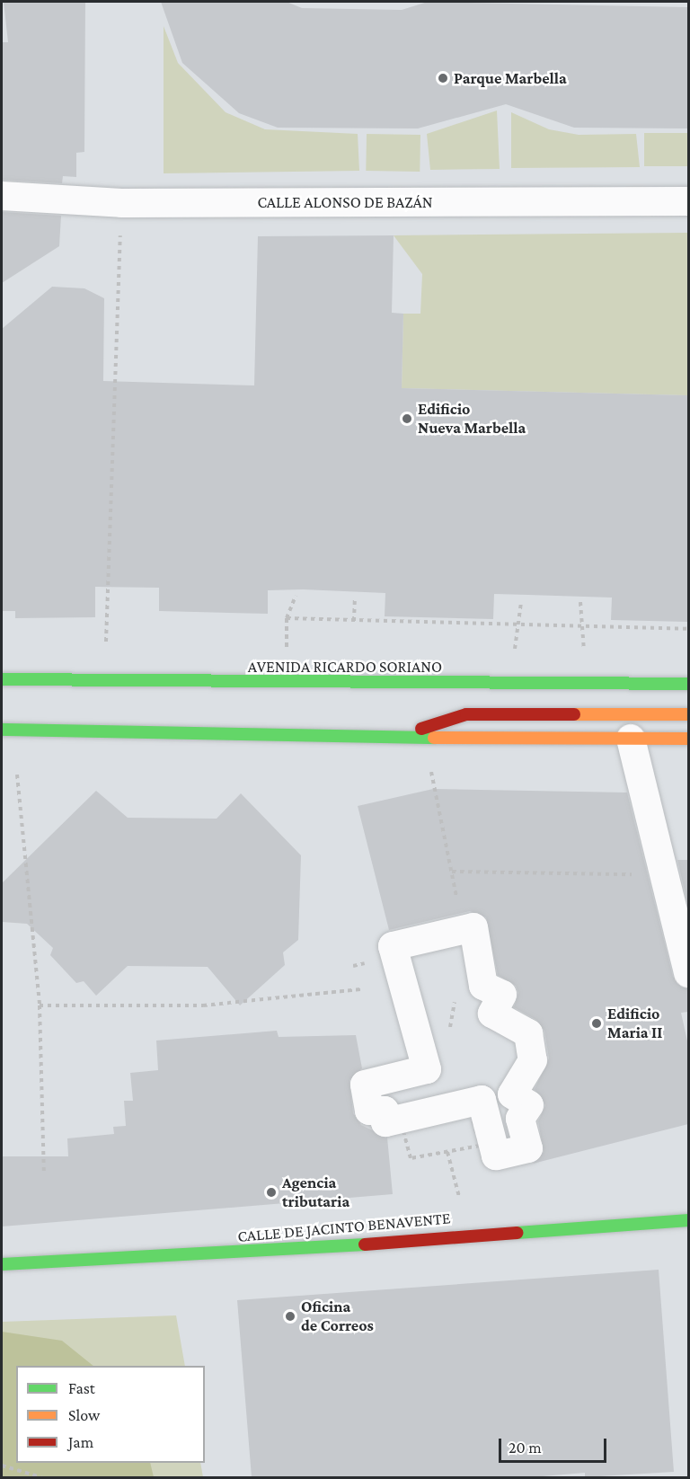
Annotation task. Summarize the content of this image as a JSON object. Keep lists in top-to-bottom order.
{
  "streets": {
    "main road": ["AVENIDA RICARDO SORIANO", "CALLE DE JACINTO BENAVENTE"],
    "street": ["CALLE ALONSO DE BAZÁN"]
  },
  "places": [
    "Parque Marbella",
    "Edificio Nueva Marbella",
    "Edificio Maria II",
    "Agencia tributaria",
    "Oficina de Correos"
  ],
  "legend": ["Fast", "Slow", "Jam"],
  "scale_bar": "20 m"
}
